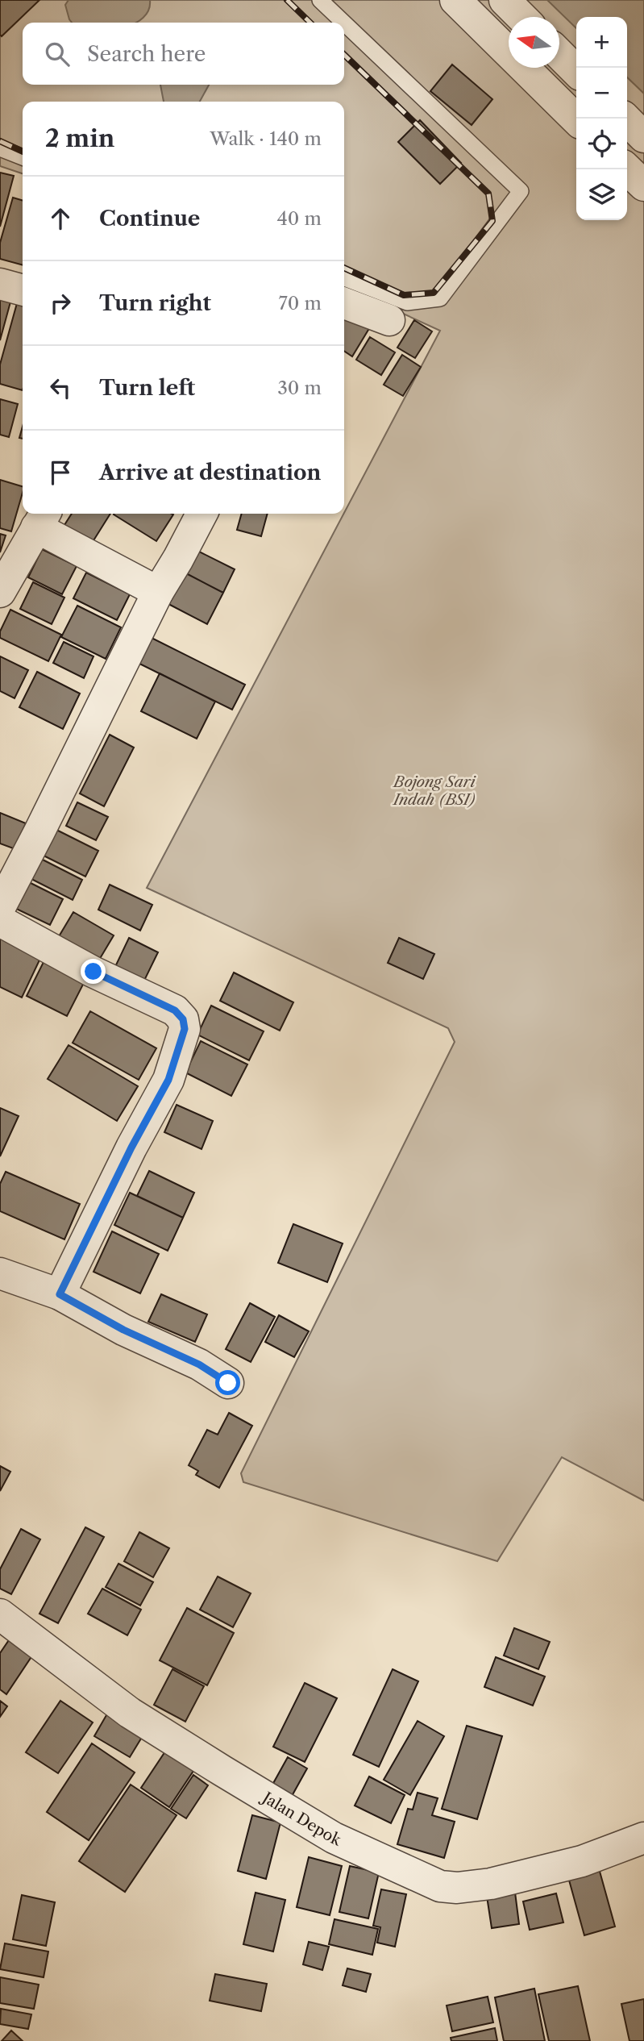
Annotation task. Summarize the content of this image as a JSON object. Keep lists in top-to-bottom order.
{
  "streets": {
    "street": ["Jalan Depok"]
  },
  "parks": ["Bojong Sari Indah (BSI)"],
  "north": "left",
  "page": {
    "map_buttons": ["+", "−"],
    "search": "Search here",
    "heading": ["2 min", "Walk · 140 m"],
    "list": [
      ["Continue", "40 m"],
      ["Turn right", "70 m"],
      ["Turn left", "30 m"],
      "Arrive at destination"
    ]
  }
}
